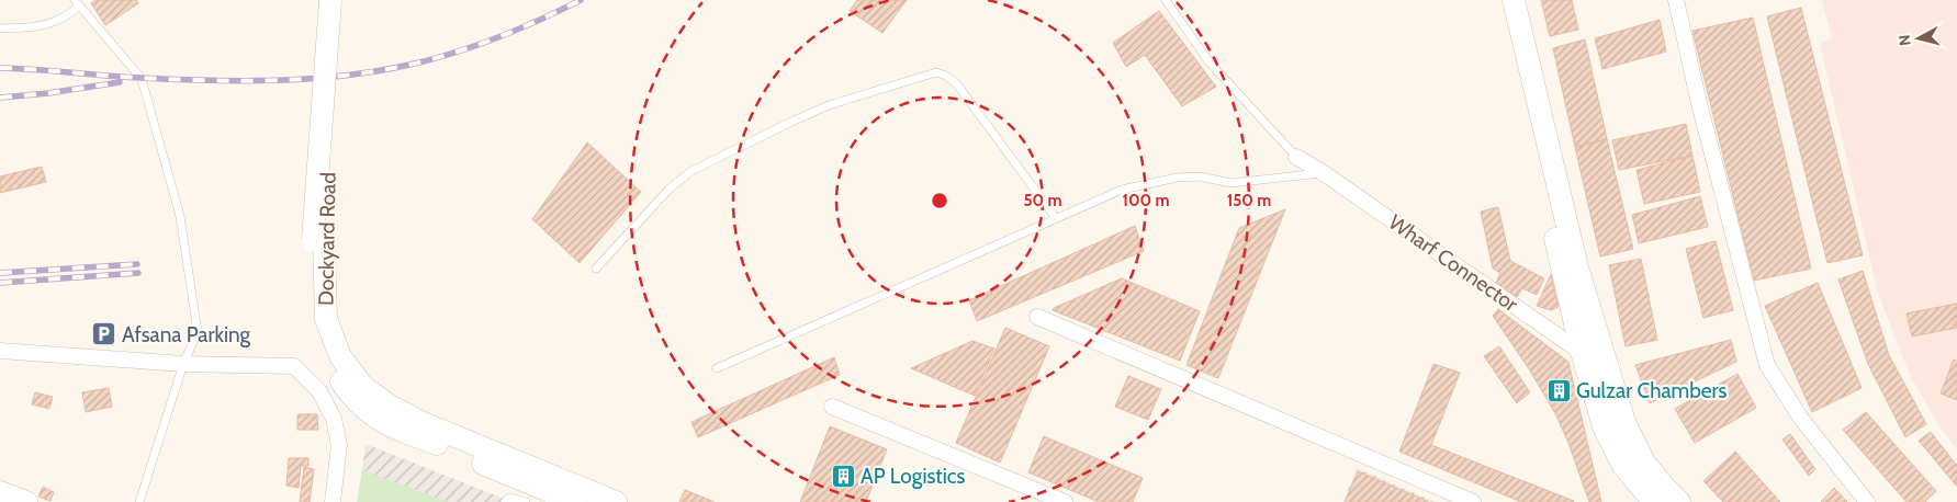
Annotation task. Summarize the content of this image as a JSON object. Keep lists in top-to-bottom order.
{
  "streets": {
    "street": ["Dockyard Road", "Wharf Connector"]
  },
  "places": {
    "parking": ["Afsana Parking"],
    "building": ["Gulzar Chambers", "AP Logistics"]
  },
  "north": "left",
  "rings": ["50 m", "100 m", "150 m"]
}
